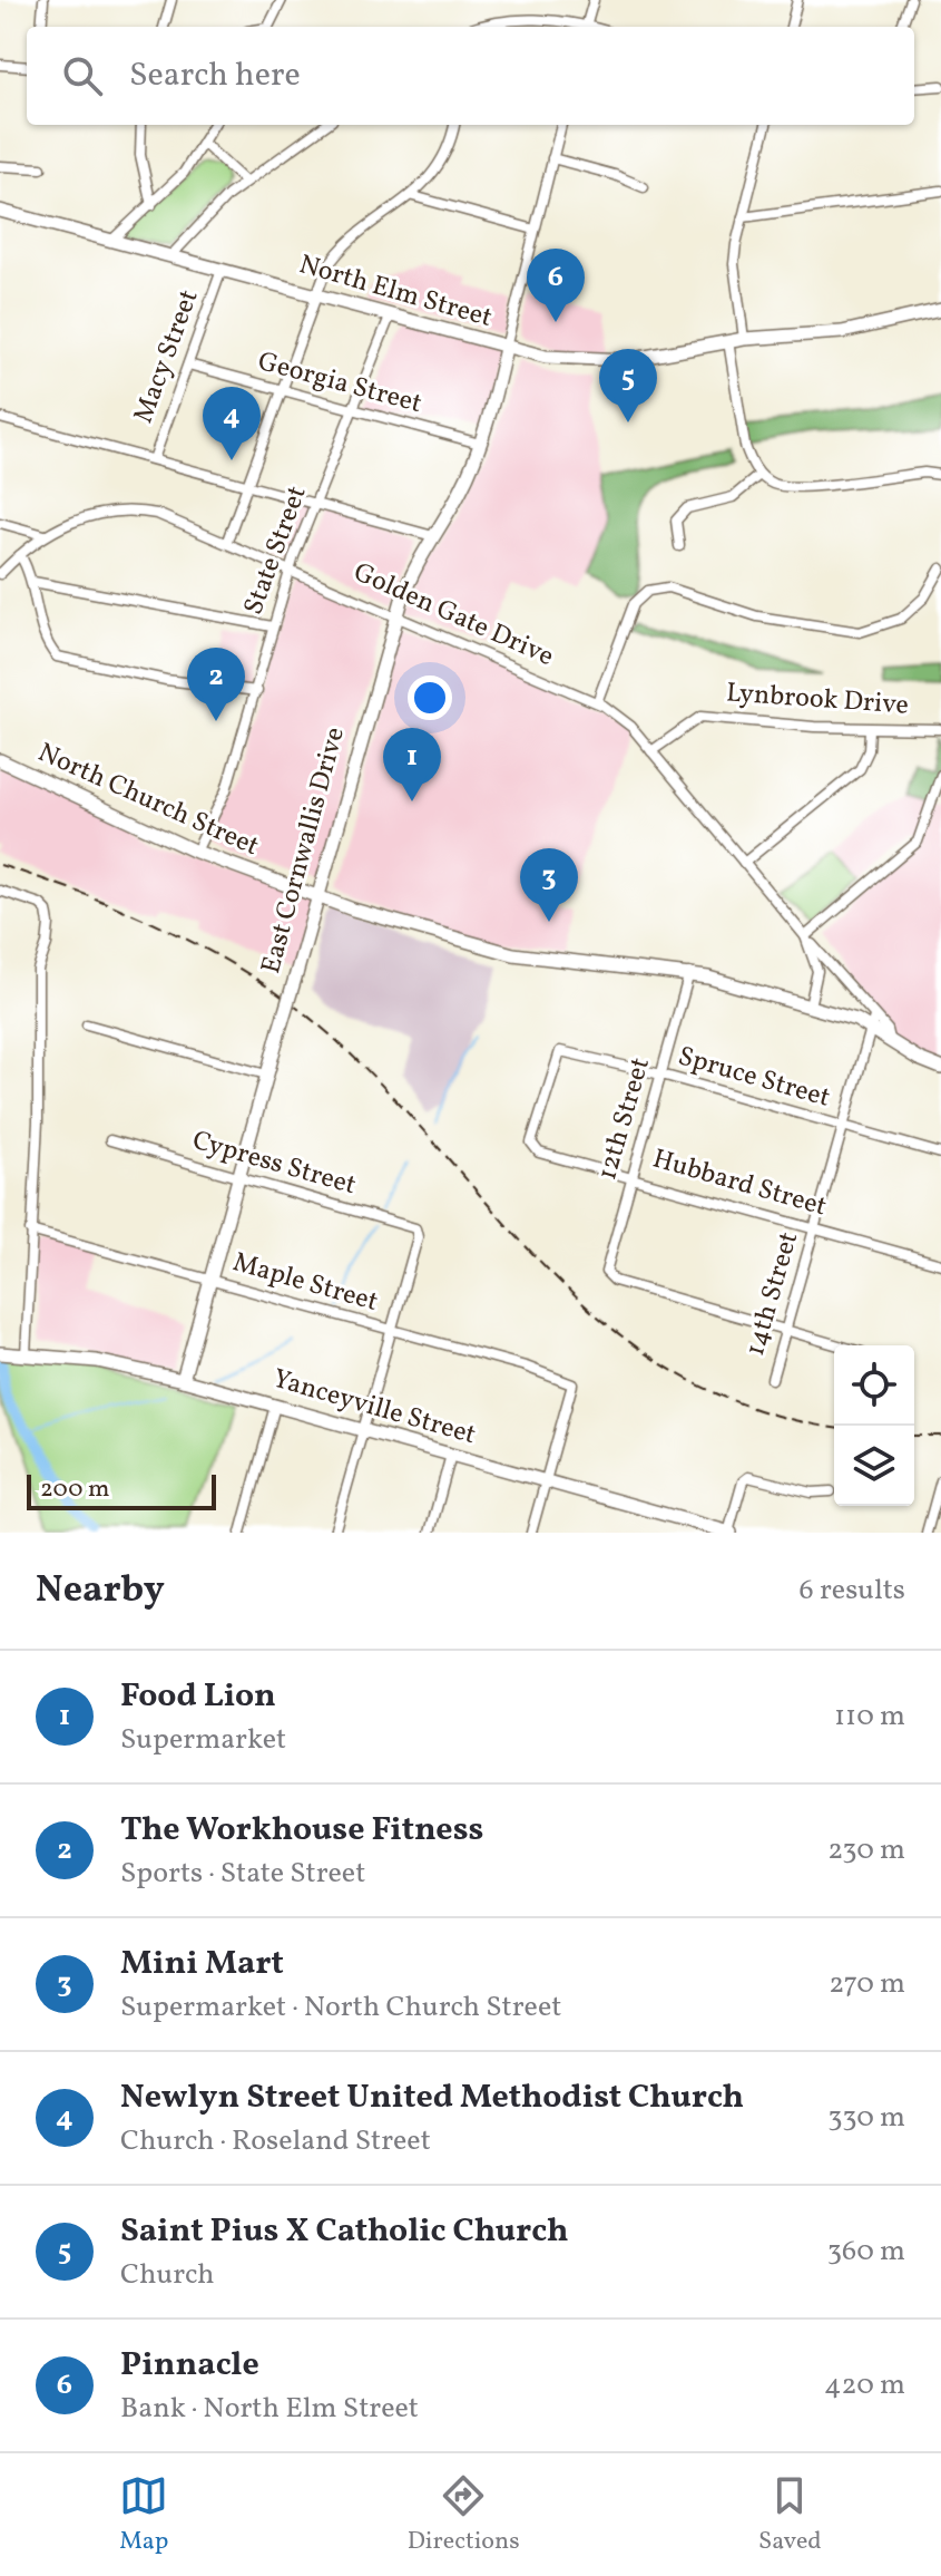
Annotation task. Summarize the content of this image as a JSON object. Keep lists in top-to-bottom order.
{
  "streets": {
    "main road": [
      "North Elm Street",
      "North Church Street",
      "East Cornwallis Drive",
      "Yanceyville Street"
    ],
    "street": [
      "Macy Street",
      "Georgia Street",
      "State Street",
      "Golden Gate Drive",
      "Lynbrook Drive",
      "Spruce Street",
      "12th Street",
      "Cypress Street",
      "Hubbard Street",
      "Maple Street",
      "14th Street"
    ]
  },
  "crossings": [
    ["North Elm Street", "Macy Street"],
    ["North Elm Street", "State Street"],
    ["North Elm Street", "East Cornwallis Drive"],
    ["Macy Street", "Georgia Street"],
    ["Georgia Street", "State Street"],
    ["Georgia Street", "East Cornwallis Drive"],
    ["State Street", "Golden Gate Drive"],
    ["State Street", "North Church Street"],
    ["Golden Gate Drive", "Lynbrook Drive"],
    ["Golden Gate Drive", "North Church Street"],
    ["Golden Gate Drive", "East Cornwallis Drive"],
    ["Golden Gate Drive", "14th Street"],
    ["North Church Street", "East Cornwallis Drive"],
    ["North Church Street", "12th Street"],
    ["North Church Street", "14th Street"],
    ["East Cornwallis Drive", "Cypress Street"],
    ["East Cornwallis Drive", "Maple Street"],
    ["East Cornwallis Drive", "Yanceyville Street"],
    ["Spruce Street", "12th Street"],
    ["Spruce Street", "Hubbard Street"],
    ["Spruce Street", "14th Street"],
    ["12th Street", "Hubbard Street"],
    ["12th Street", "14th Street"],
    ["Cypress Street", "Maple Street"],
    ["Hubbard Street", "14th Street"],
    ["Maple Street", "Yanceyville Street"]
  ],
  "scale_bar": "200 m",
  "page": {
    "search": "Search here",
    "pins": [
      "6",
      "5",
      "4",
      "2",
      "1",
      "3"
    ],
    "scale": "200 m",
    "heading": ["Nearby", "6 results"],
    "list": [
      {
        "mark": "1",
        "name": "Food Lion",
        "note": "Supermarket",
        "value": "110 m"
      },
      {
        "mark": "2",
        "name": "The Workhouse Fitness",
        "note": "Sports · State Street",
        "value": "230 m"
      },
      {
        "mark": "3",
        "name": "Mini Mart",
        "note": "Supermarket · North Church Street",
        "value": "270 m"
      },
      {
        "mark": "4",
        "name": "Newlyn Street United Methodist Church",
        "note": "Church · Roseland Street",
        "value": "330 m"
      },
      {
        "mark": "5",
        "name": "Saint Pius X Catholic Church",
        "note": "Church",
        "value": "360 m"
      },
      {
        "mark": "6",
        "name": "Pinnacle",
        "note": "Bank · North Elm Street",
        "value": "420 m"
      }
    ],
    "nav": ["Map", "Directions", "Saved"]
  }
}
